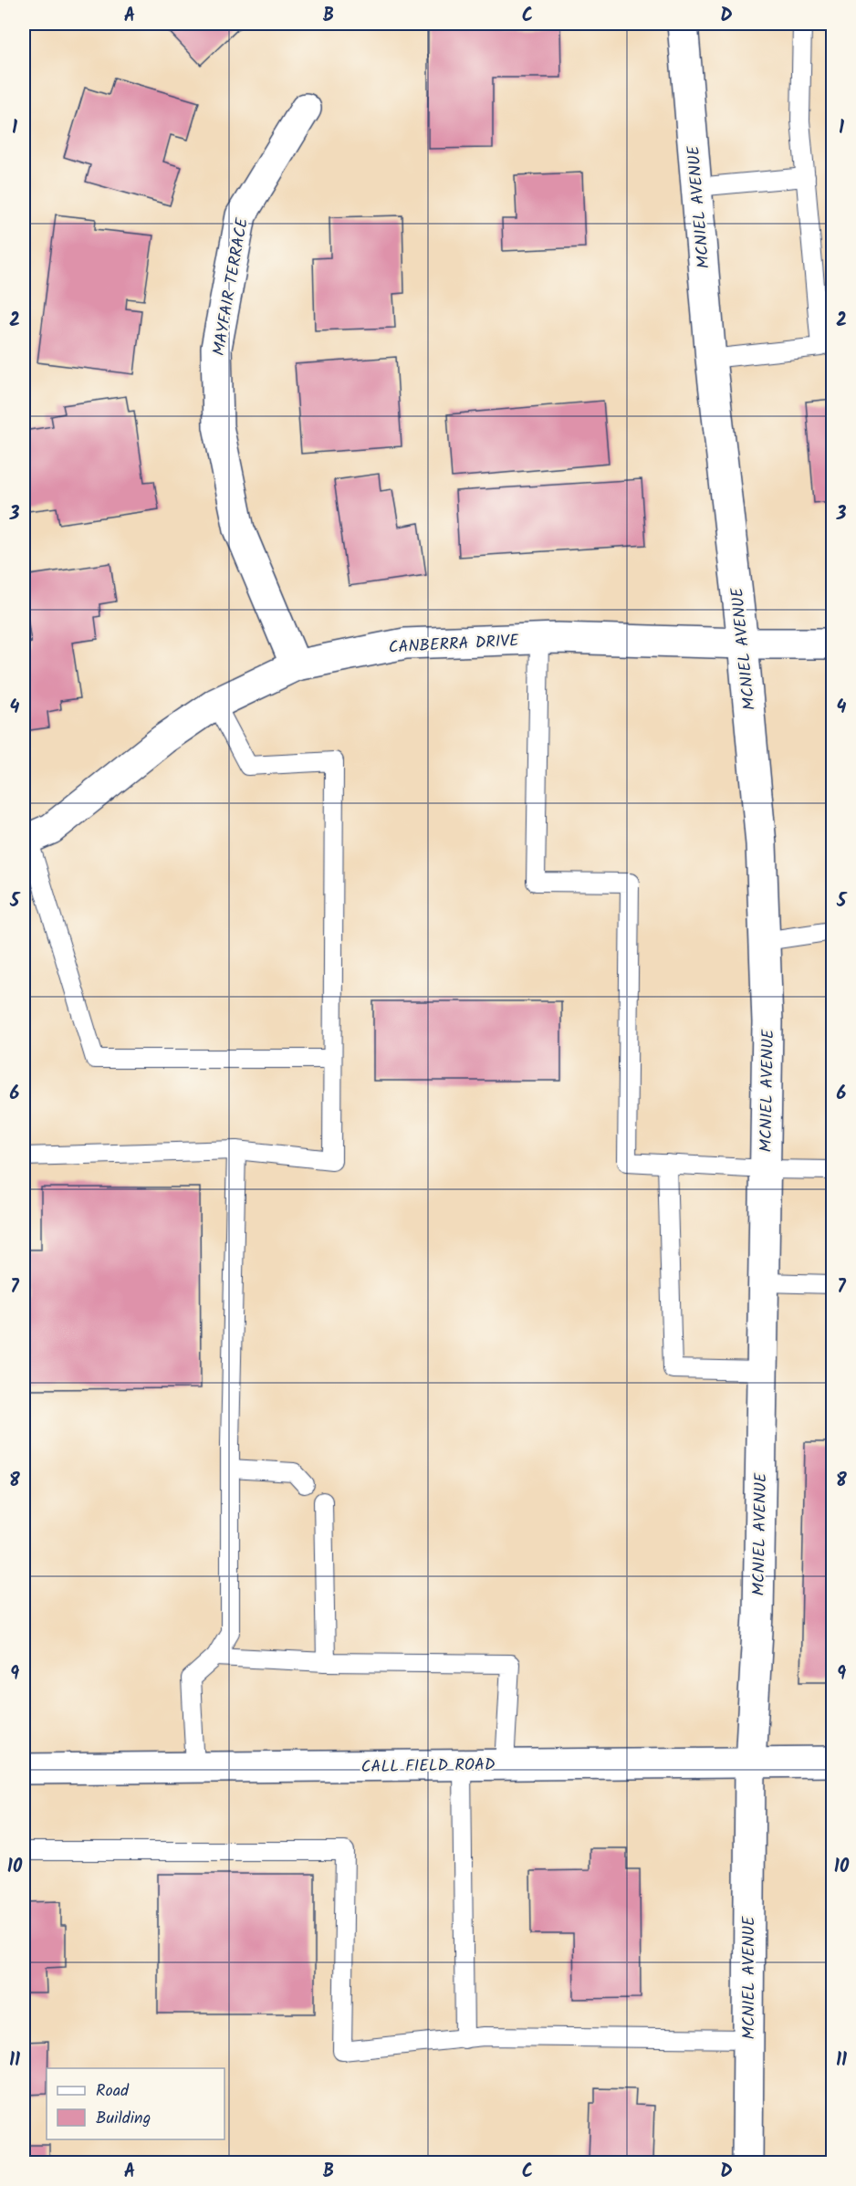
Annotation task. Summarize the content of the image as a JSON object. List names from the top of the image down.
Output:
{
  "streets": {
    "street": [
      "MCNIEL AVENUE",
      "MAYFAIR TERRACE",
      "CANBERRA DRIVE",
      "CALL FIELD ROAD"
    ]
  },
  "crossings": [
    ["MCNIEL AVENUE", "CANBERRA DRIVE"],
    ["MCNIEL AVENUE", "CALL FIELD ROAD"],
    ["MAYFAIR TERRACE", "CANBERRA DRIVE"]
  ],
  "legend": ["Road", "Building"],
  "grid": {
    "columns": [
      "A",
      "B",
      "C",
      "D"
    ],
    "rows": [
      "1",
      "2",
      "3",
      "4",
      "5",
      "6",
      "7",
      "8",
      "9",
      "10",
      "11"
    ]
  }
}
